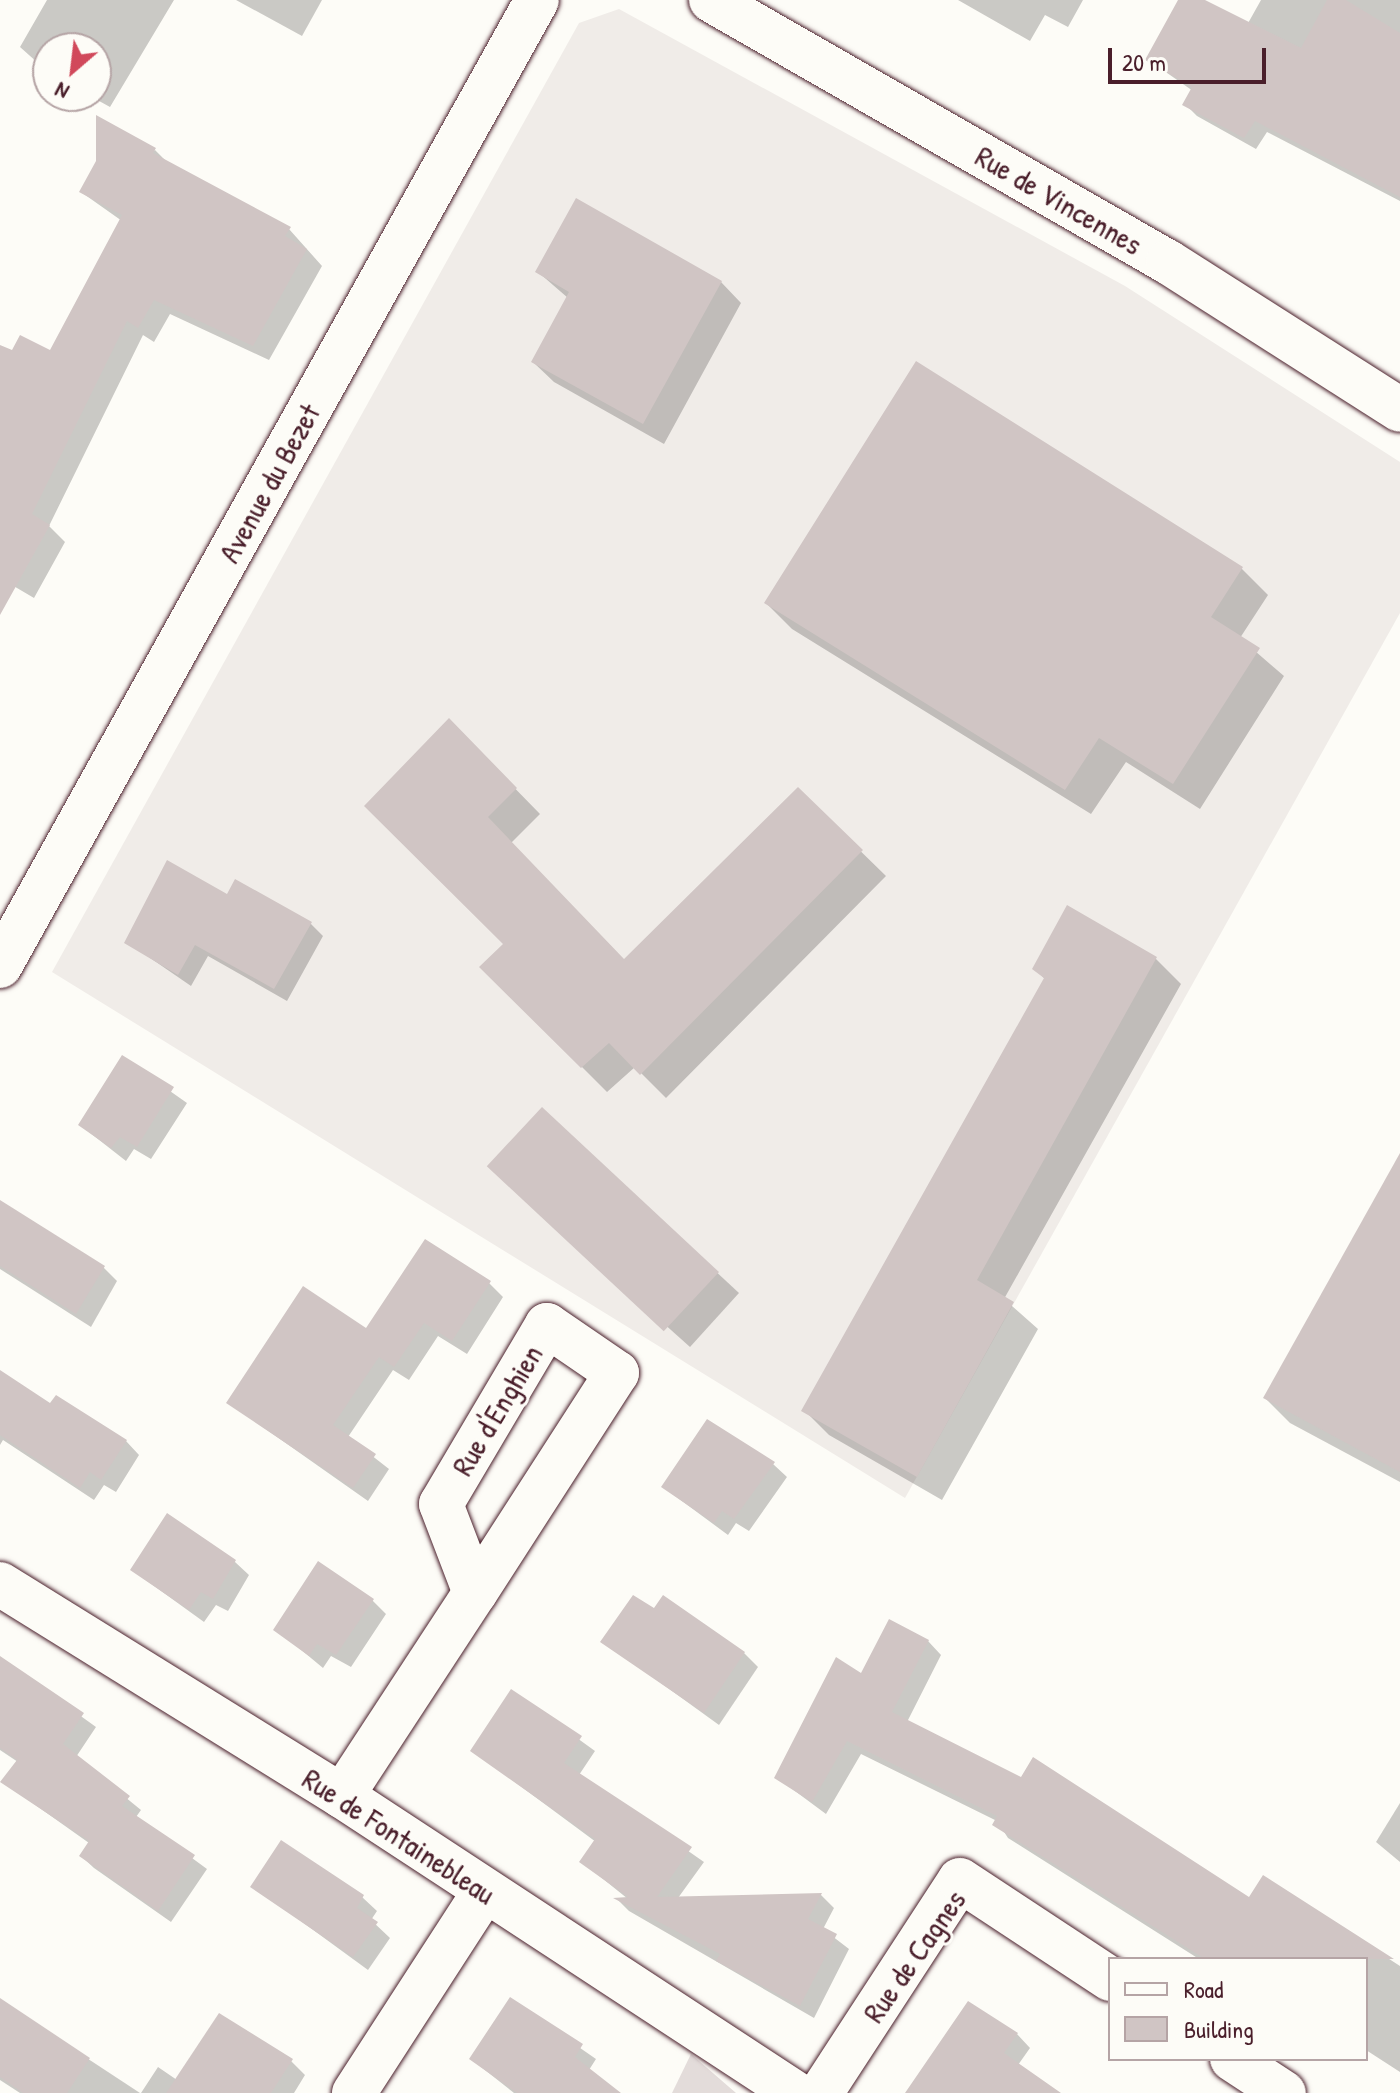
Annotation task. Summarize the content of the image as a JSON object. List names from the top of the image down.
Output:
{
  "streets": {
    "street": [
      "Rue de Vincennes",
      "Avenue du Bezet",
      "Rue d'Enghien",
      "Rue de Fontainebleau",
      "Rue de Cagnes"
    ]
  },
  "crossings": [
    ["Rue d'Enghien", "Rue de Fontainebleau"]
  ],
  "legend": ["Road", "Building"],
  "scale_bar": "20 m",
  "north": "bottom left"
}
